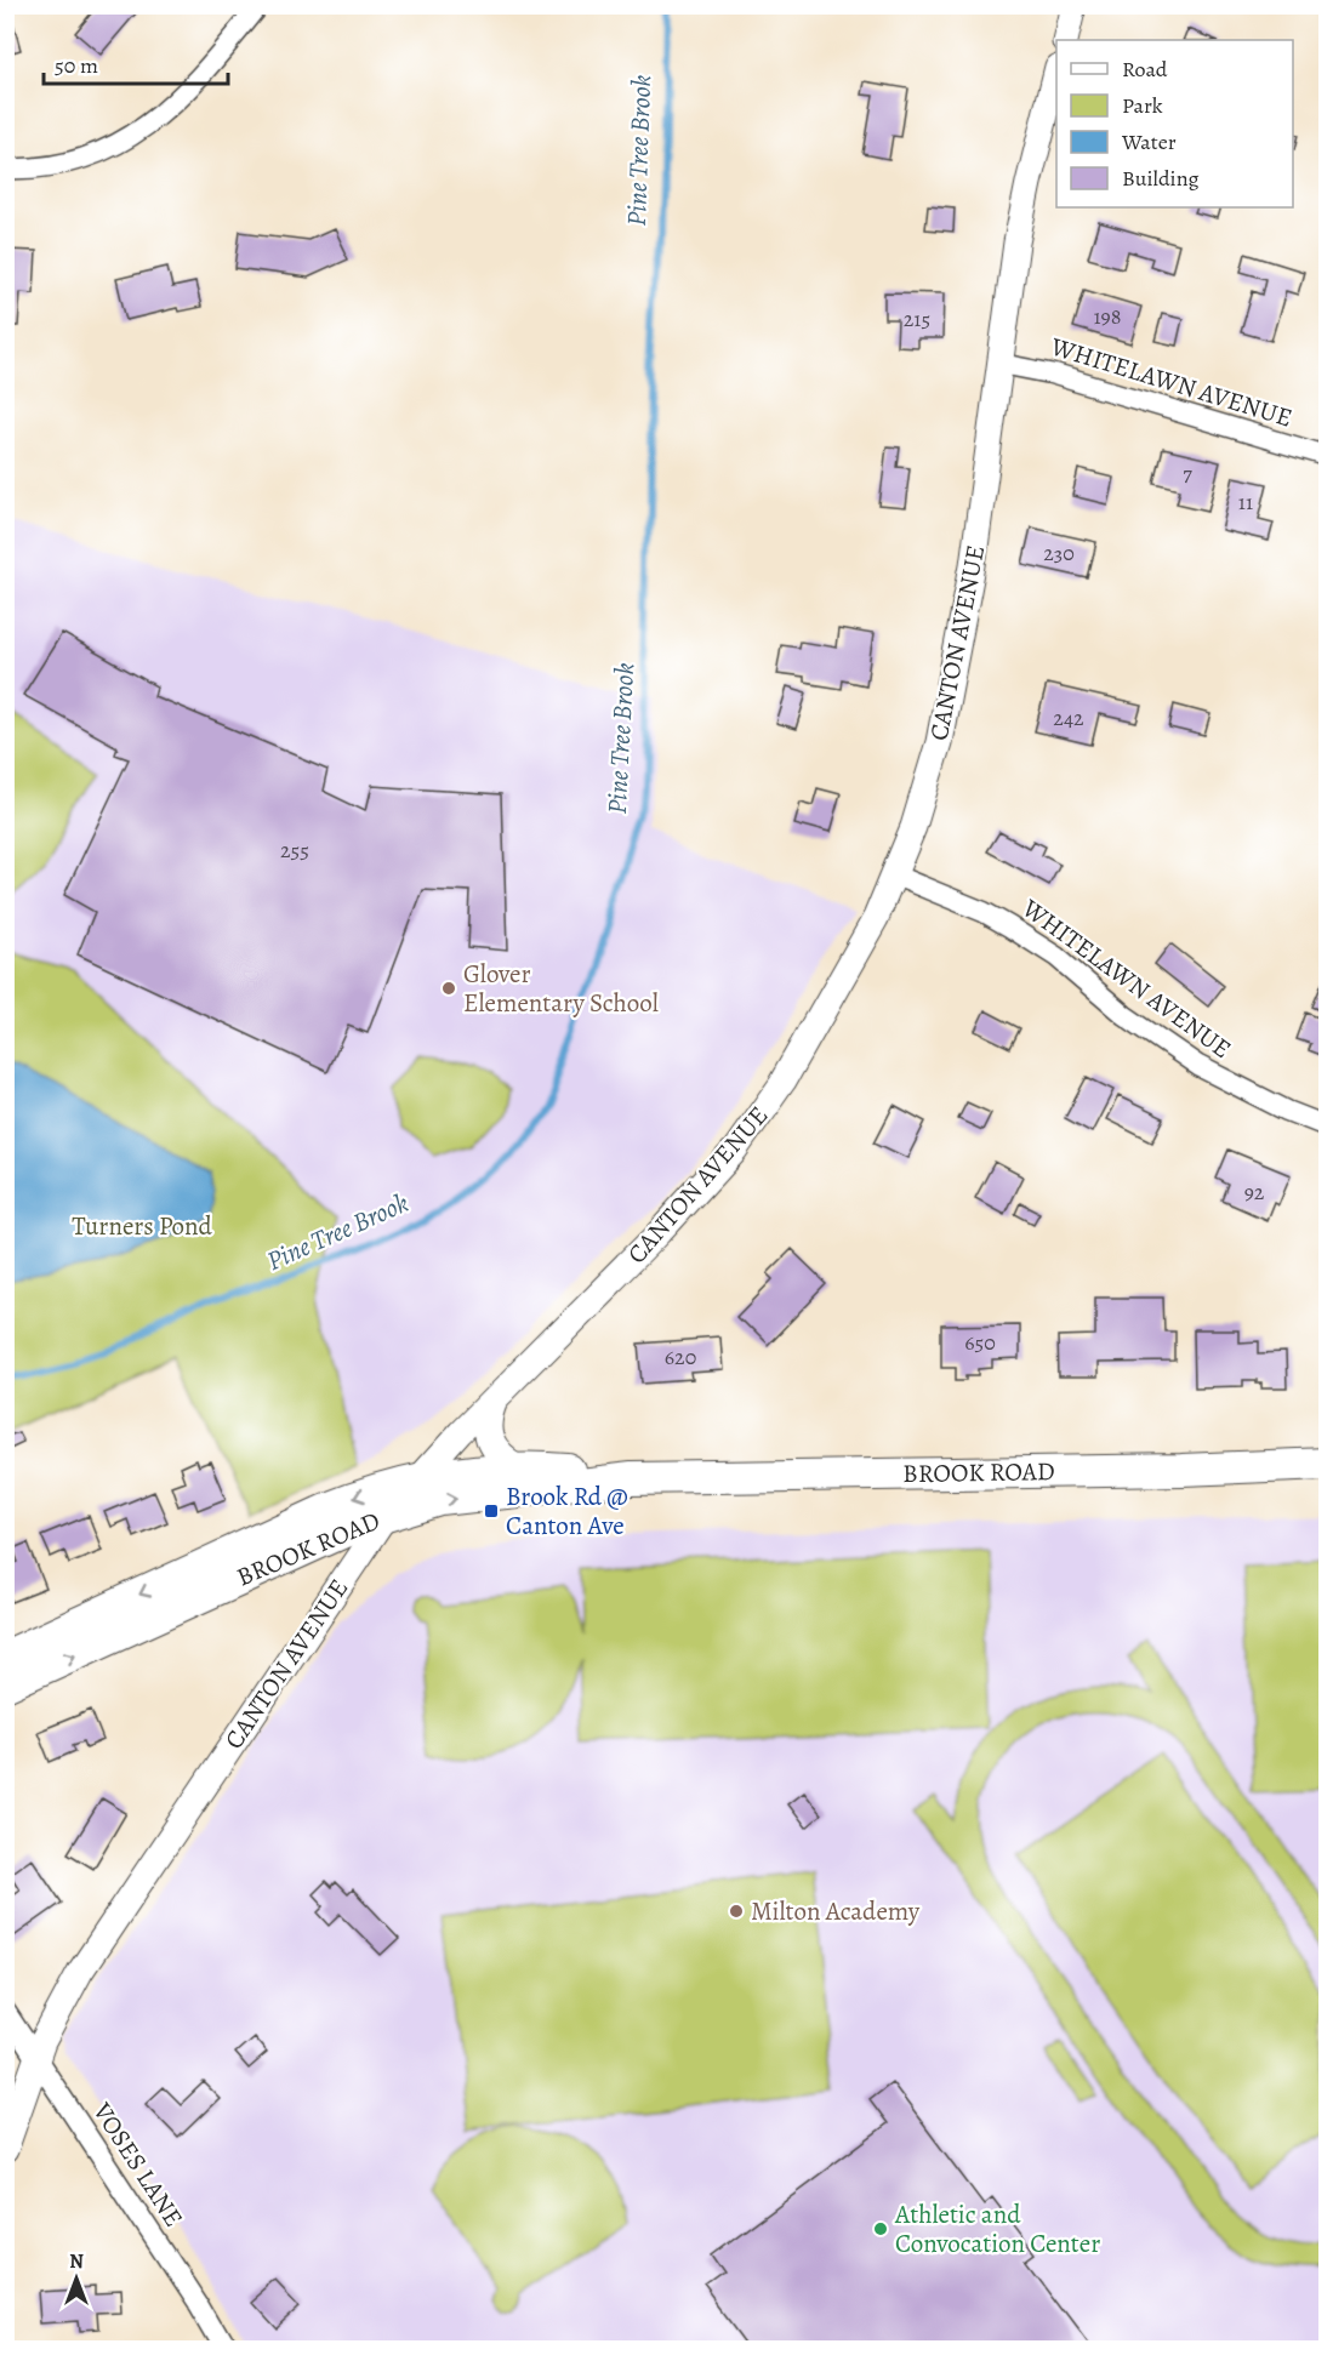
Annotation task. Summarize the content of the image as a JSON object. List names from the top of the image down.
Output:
{
  "streets": {
    "main road": ["BROOK ROAD"],
    "street": ["WHITELAWN AVENUE", "CANTON AVENUE", "VOSES LANE"]
  },
  "crossings": [
    ["WHITELAWN AVENUE", "CANTON AVENUE"],
    ["CANTON AVENUE", "BROOK ROAD"],
    ["CANTON AVENUE", "VOSES LANE"]
  ],
  "water": ["Pine Tree Brook"],
  "parks": ["Turners Pond"],
  "places": {
    "other": ["Glover Elementary School", "Milton Academy", "Athletic and Convocation Center"],
    "transit": ["Brook Rd @ Canton Ave"]
  },
  "house_numbers": [
    "198",
    "215",
    "7",
    "11",
    "230",
    "242",
    "255",
    "92",
    "650",
    "620"
  ],
  "legend": [
    "Road",
    "Park",
    "Water",
    "Building"
  ],
  "scale_bar": "50 m",
  "north": "top"
}
